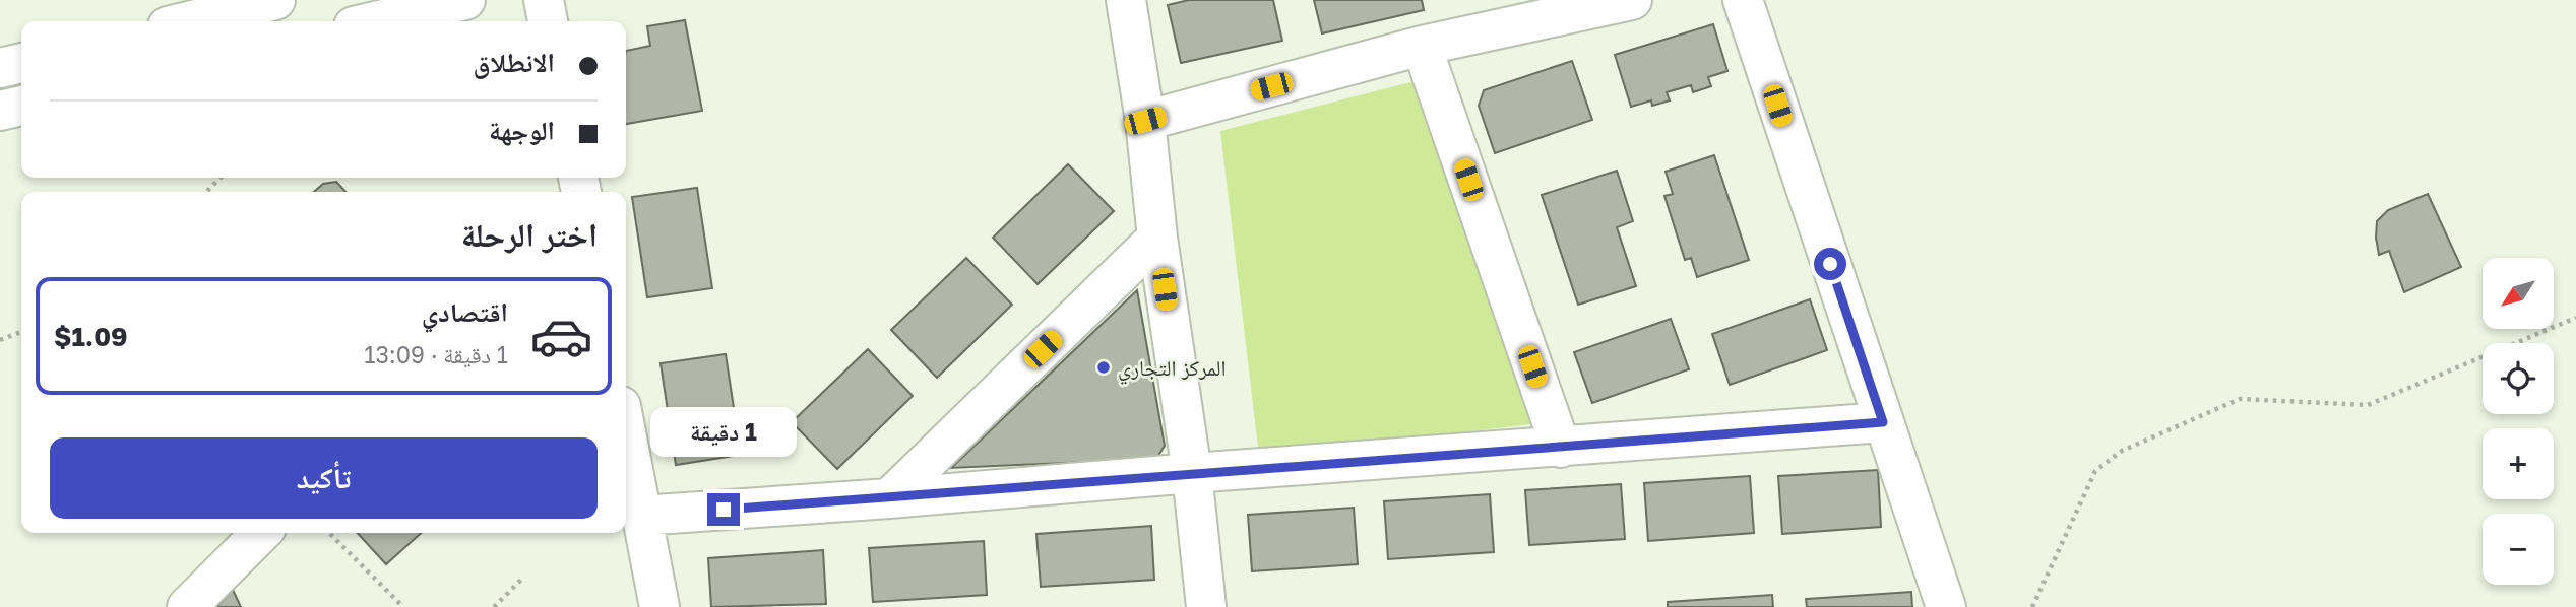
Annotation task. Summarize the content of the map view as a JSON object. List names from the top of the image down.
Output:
{
  "places": ["المركز التجاري"],
  "north": "bottom left",
  "page": {
    "banner": ["الانطلاق", "الوجهة"],
    "heading": "اختر الرحلة",
    "map_buttons": ["+", "−"],
    "list": [
      {
        "name": "اقتصادي",
        "note": "1 دقيقة · 13:09",
        "value": "$1.09"
      }
    ],
    "bubble": "1 دقيقة",
    "buttons": "تأكيد"
  }
}
